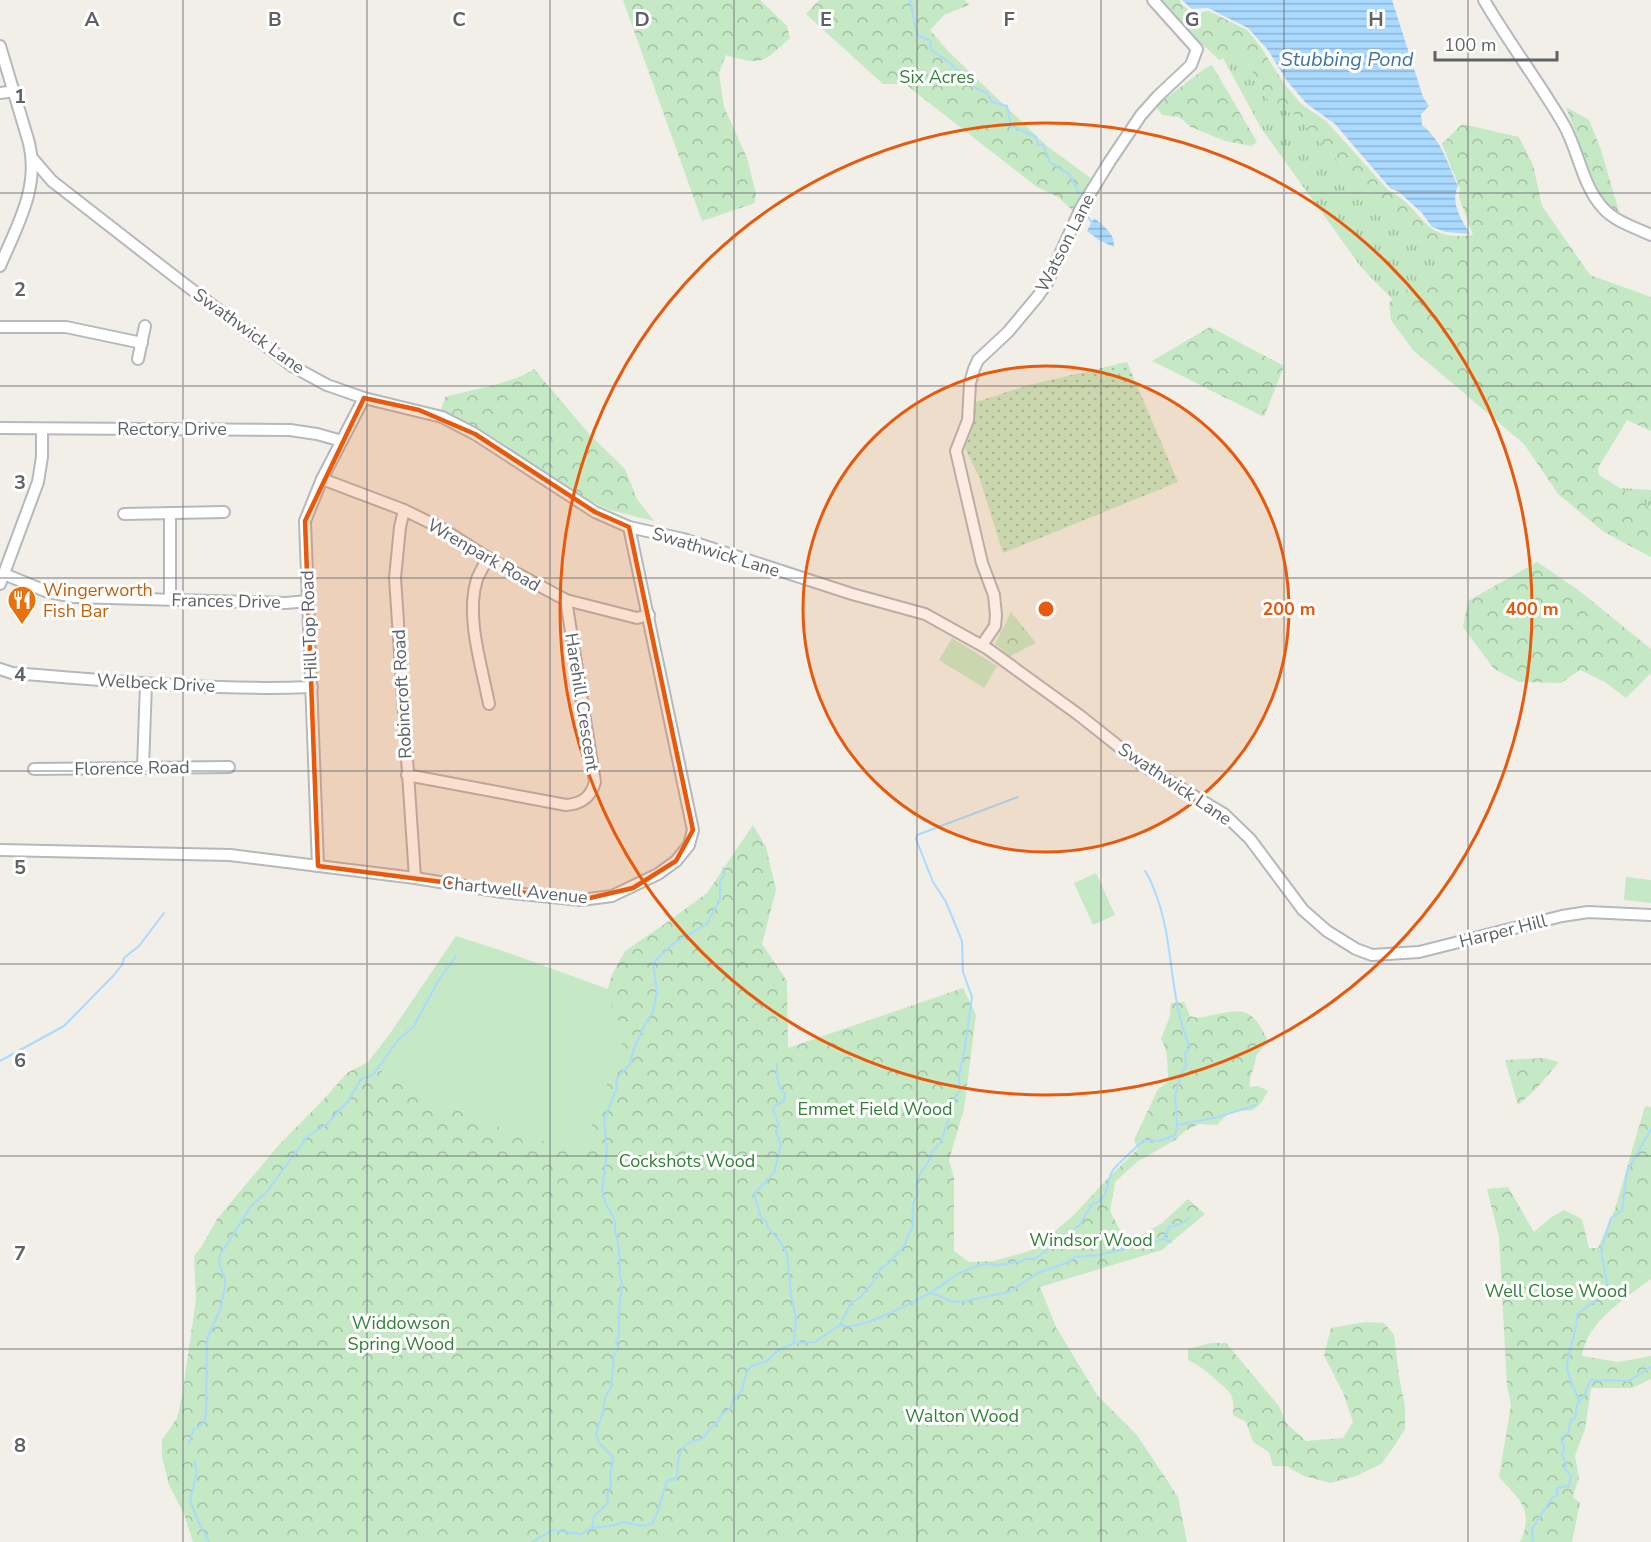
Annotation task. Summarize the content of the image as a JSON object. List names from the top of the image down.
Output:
{
  "streets": {
    "street": [
      "Watson Lane",
      "Swathwick Lane",
      "Rectory Drive",
      "Wrenpark Road",
      "Frances Drive",
      "Hill Top Road",
      "Welbeck Drive",
      "Robincroft Road",
      "Harehill Crescent",
      "Florence Road",
      "Chartwell Avenue",
      "Harper Hill"
    ]
  },
  "crossings": [
    ["Watson Lane", "Swathwick Lane"],
    ["Swathwick Lane", "Hill Top Road"],
    ["Swathwick Lane", "Chartwell Avenue"],
    ["Swathwick Lane", "Harper Hill"],
    ["Rectory Drive", "Hill Top Road"],
    ["Wrenpark Road", "Hill Top Road"],
    ["Wrenpark Road", "Robincroft Road"],
    ["Wrenpark Road", "Harehill Crescent"],
    ["Wrenpark Road", "Chartwell Avenue"],
    ["Frances Drive", "Hill Top Road"],
    ["Hill Top Road", "Welbeck Drive"],
    ["Hill Top Road", "Chartwell Avenue"],
    ["Robincroft Road", "Harehill Crescent"],
    ["Robincroft Road", "Chartwell Avenue"]
  ],
  "water": ["Stubbing Pond"],
  "parks": [
    "Six Acres",
    "Emmet Field Wood",
    "Cockshots Wood",
    "Windsor Wood",
    "Well Close Wood",
    "Widdowson Spring Wood",
    "Walton Wood"
  ],
  "places": {
    "restaurant": ["Wingerworth Fish Bar"]
  },
  "scale_bar": "100 m",
  "grid": {
    "columns": [
      "A",
      "B",
      "C",
      "D",
      "E",
      "F",
      "G",
      "H"
    ],
    "rows": [
      "1",
      "2",
      "3",
      "4",
      "5",
      "6",
      "7",
      "8"
    ]
  },
  "rings": ["200 m", "400 m"]
}
